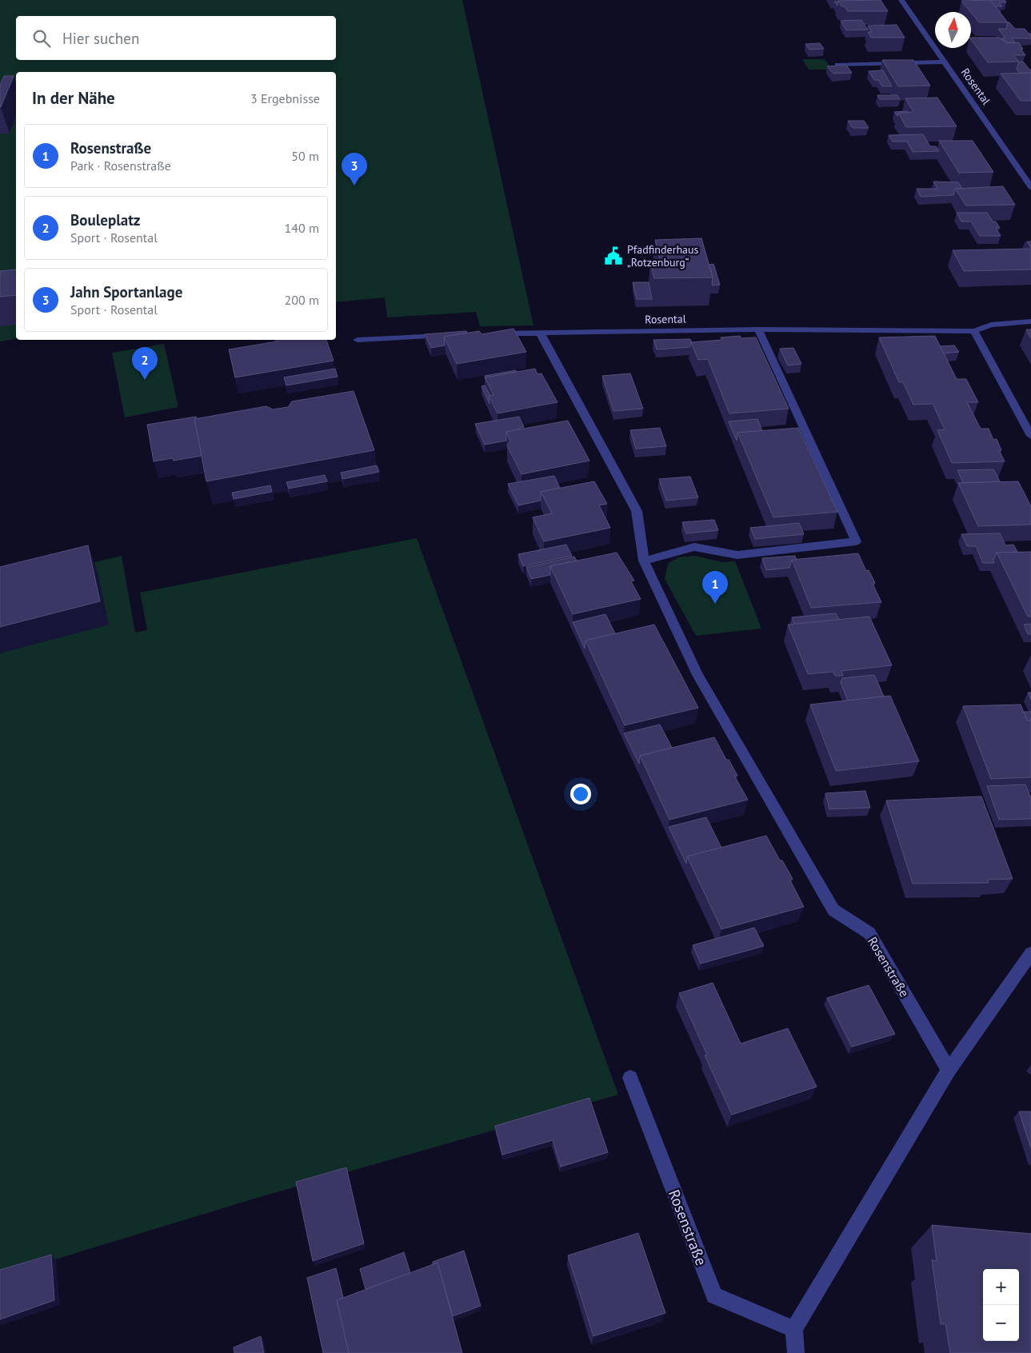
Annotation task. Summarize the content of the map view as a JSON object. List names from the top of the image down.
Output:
{
  "streets": {
    "street": ["Rosental", "Rosenstraße"]
  },
  "crossings": [
    ["Rosental", "Rosenstraße"]
  ],
  "places": {
    "public building": ["Pfadfinderhaus „Rotzenburg“"]
  },
  "north": "top",
  "page": {
    "search": "Hier suchen",
    "heading": ["In der Nähe", "3 Ergebnisse"],
    "list": [
      {
        "mark": "1",
        "name": "Rosenstraße",
        "note": "Park · Rosenstraße",
        "value": "50 m"
      },
      {
        "mark": "2",
        "name": "Bouleplatz",
        "note": "Sport · Rosental",
        "value": "140 m"
      },
      {
        "mark": "3",
        "name": "Jahn Sportanlage",
        "note": "Sport · Rosental",
        "value": "200 m"
      }
    ],
    "pins": ["3", "2", "1"],
    "map_buttons": ["+", "−"]
  }
}
